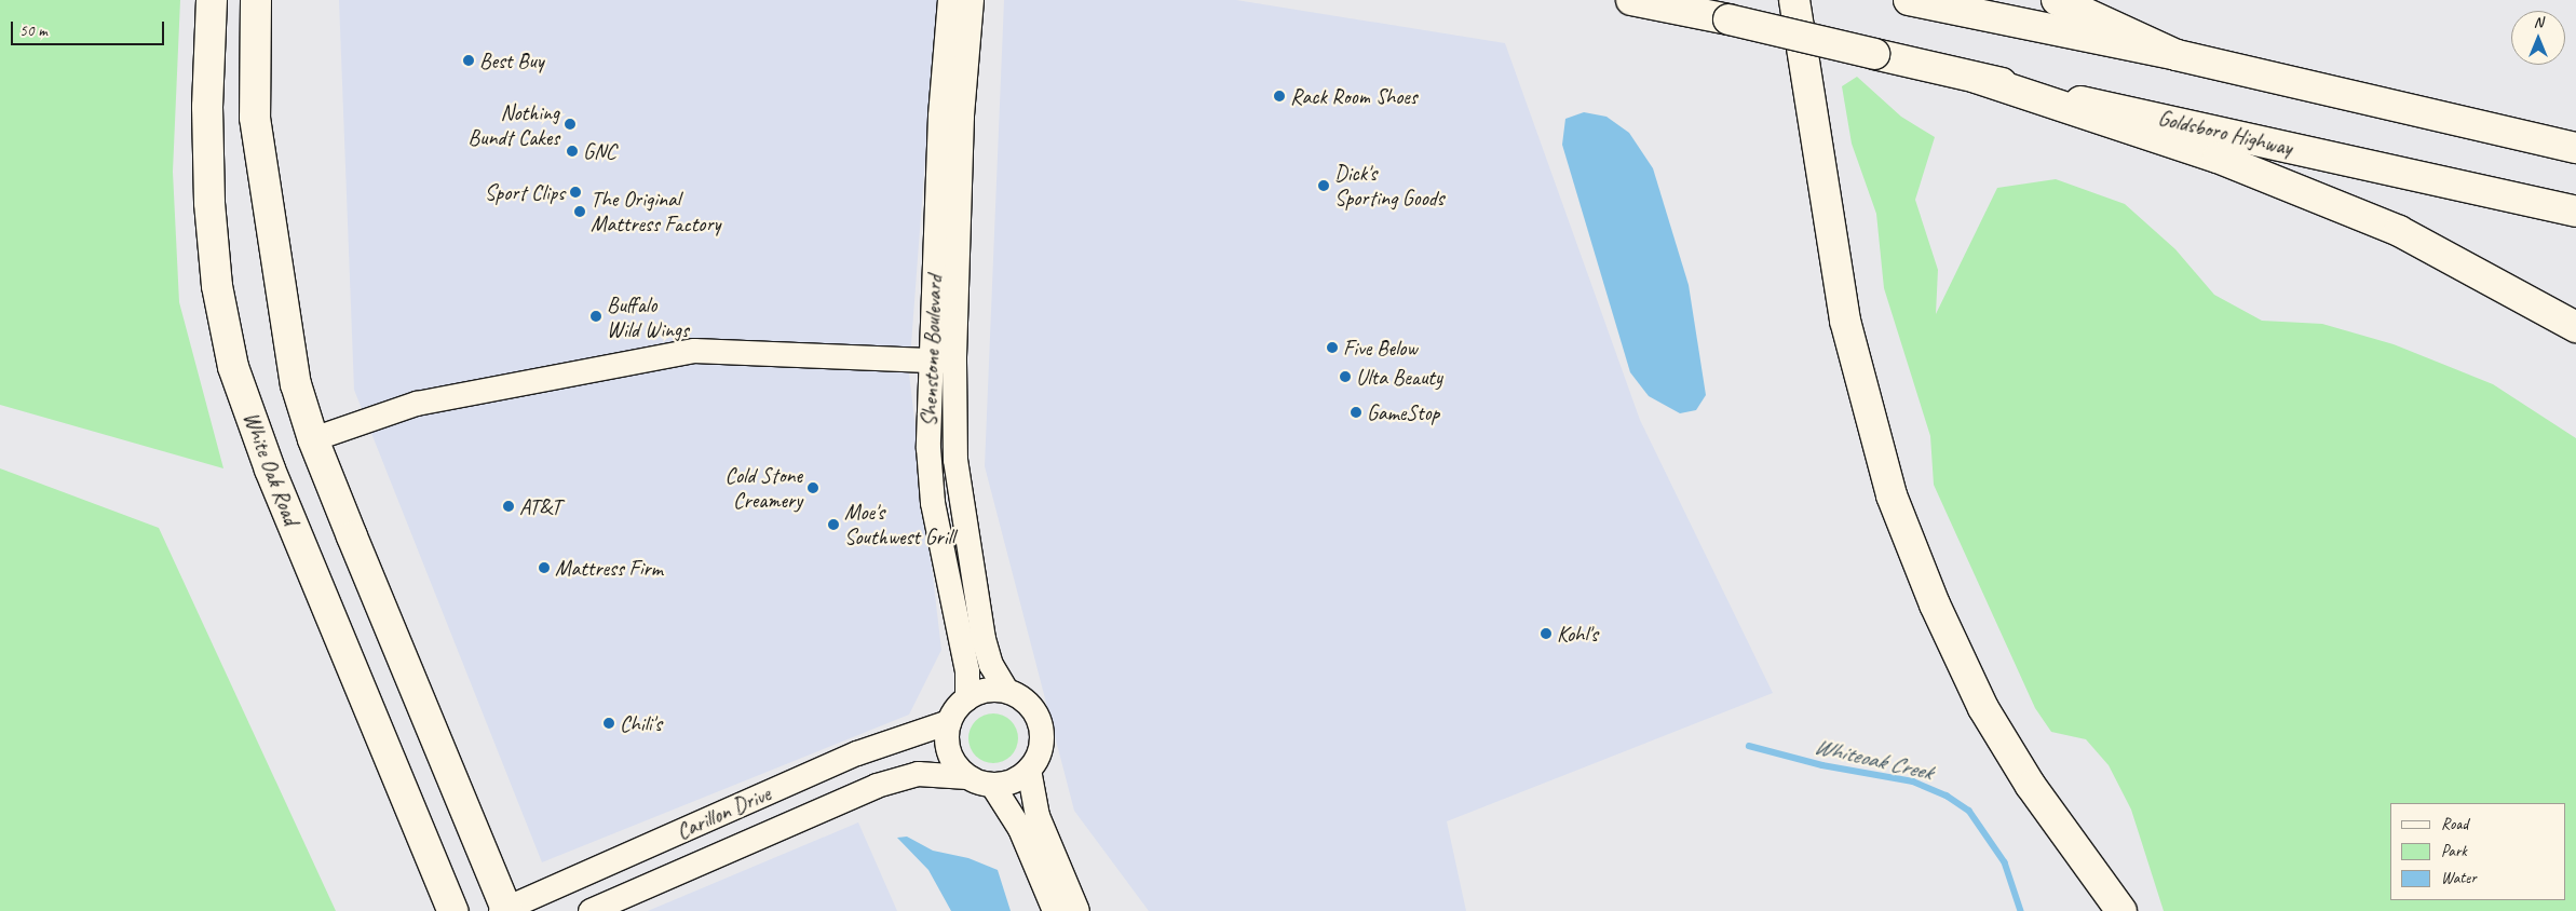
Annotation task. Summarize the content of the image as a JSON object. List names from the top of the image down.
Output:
{
  "streets": {
    "main road": ["Goldsboro Highway", "White Oak Road"],
    "street": ["Shenstone Boulevard", "Carillon Drive"]
  },
  "crossings": [
    ["Shenstone Boulevard", "Carillon Drive"]
  ],
  "water": ["Whiteoak Creek"],
  "places": [
    "Best Buy",
    "Rack Room Shoes",
    "Nothing Bundt Cakes",
    "GNC",
    "Dick's Sporting Goods",
    "Sport Clips",
    "The Original Mattress Factory",
    "Buffalo Wild Wings",
    "Five Below",
    "Ulta Beauty",
    "GameStop",
    "Cold Stone Creamery",
    "AT&T",
    "Moe's Southwest Grill",
    "Mattress Firm",
    "Kohl's",
    "Chili's"
  ],
  "legend": ["Road", "Park", "Water"],
  "scale_bar": "50 m",
  "north": "top"
}
